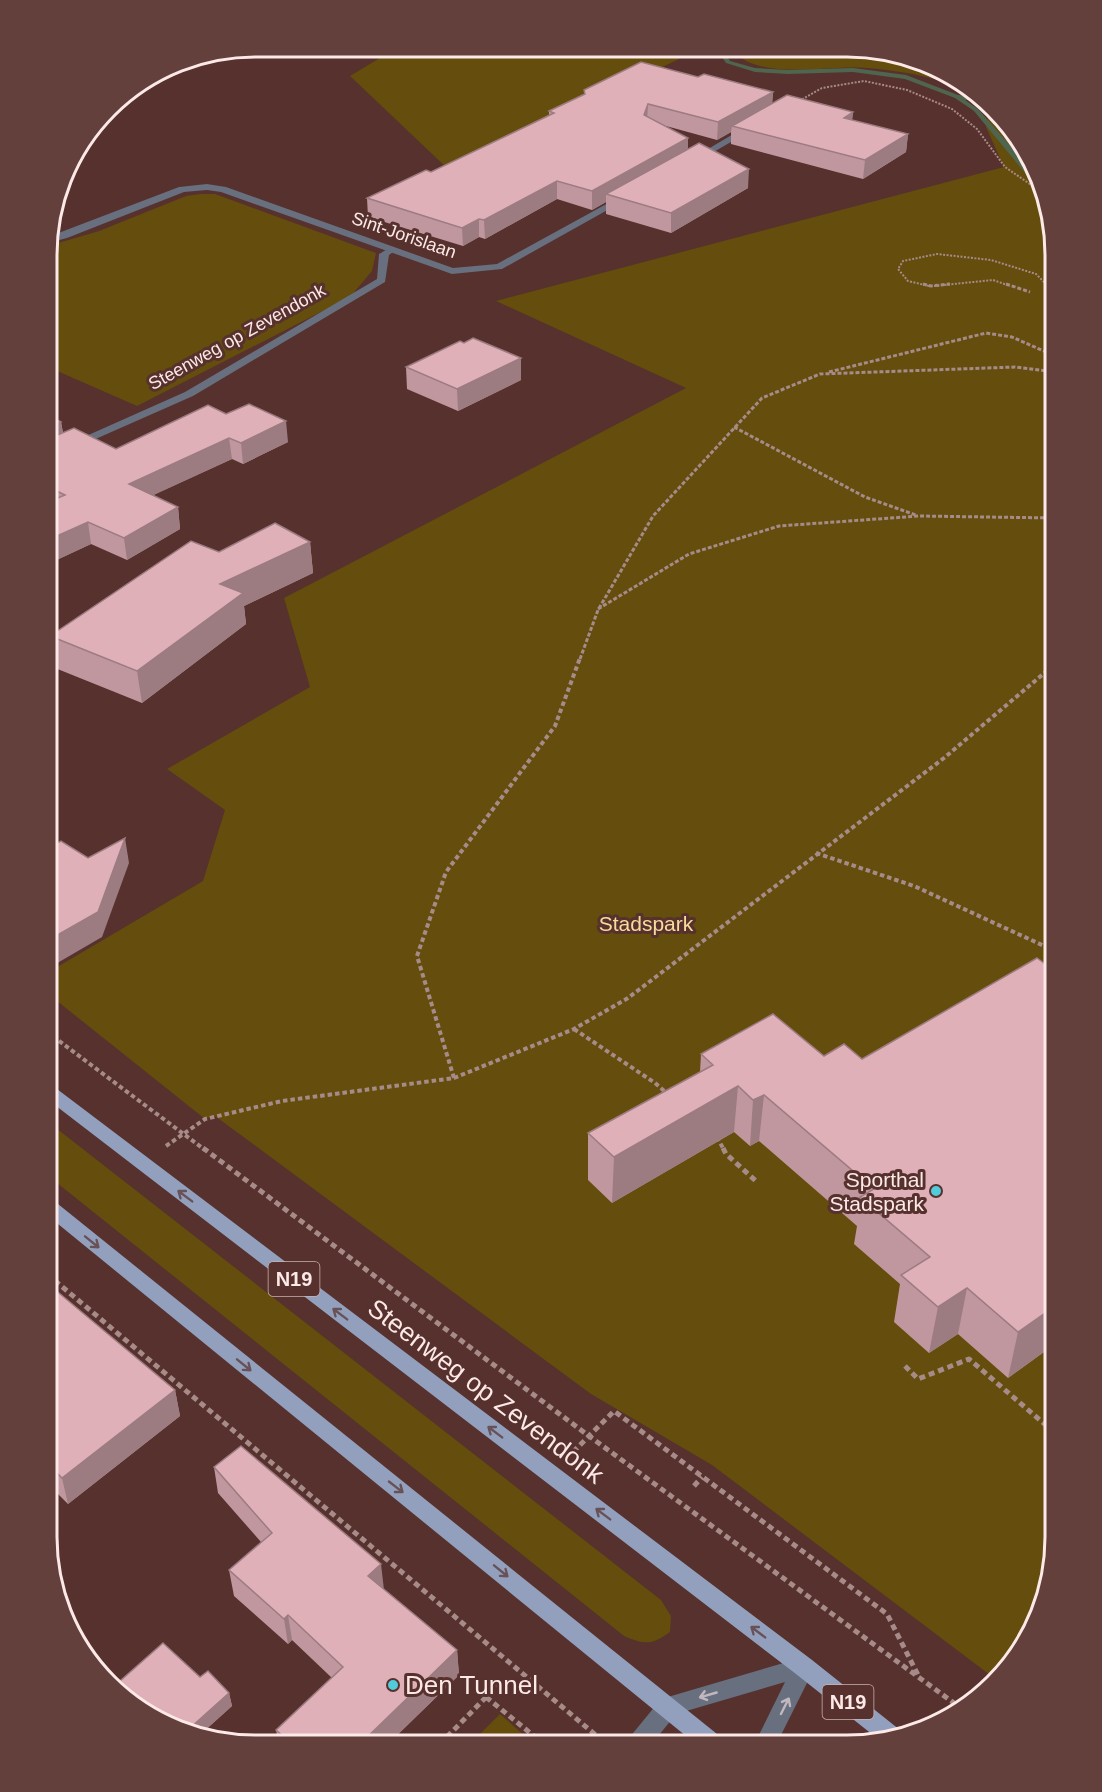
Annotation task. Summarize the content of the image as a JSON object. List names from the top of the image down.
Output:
{
  "streets": {
    "main road": ["Steenweg op Zevendonk", "N19"],
    "street": ["Sint-Jorislaan"]
  },
  "crossings": [
    ["Sint-Jorislaan", "Steenweg op Zevendonk"]
  ],
  "one_way": ["Steenweg op Zevendonk"],
  "parks": ["Stadspark"],
  "places": ["Sporthal Stadspark", "Den Tunnel"]
}
